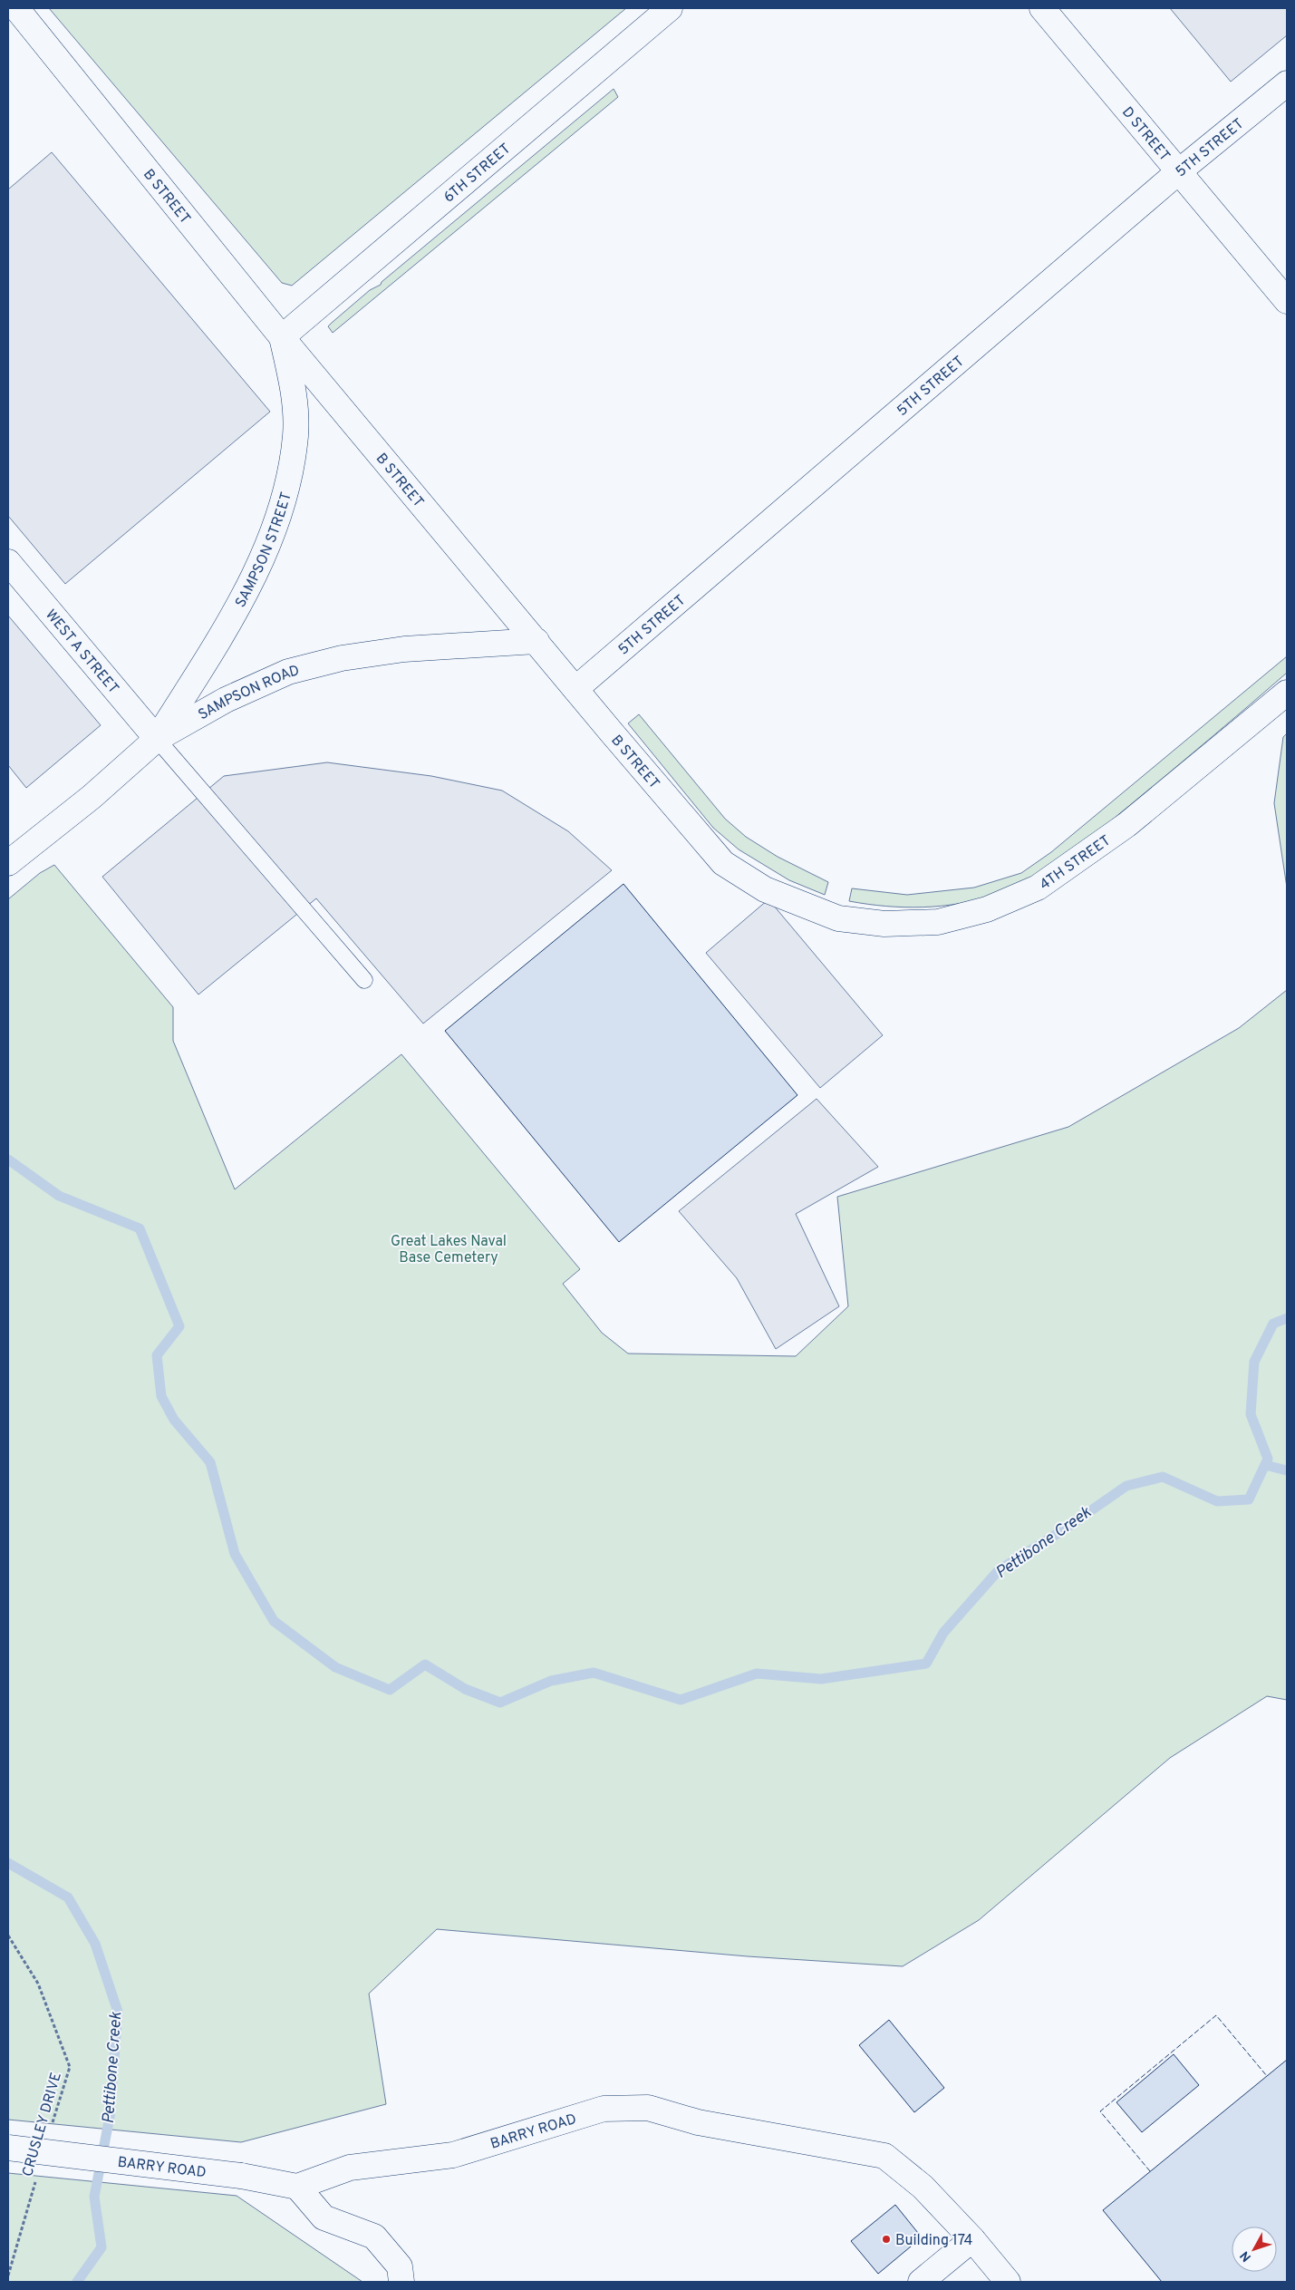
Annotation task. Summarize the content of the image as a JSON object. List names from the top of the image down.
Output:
{
  "streets": {
    "street": [
      "D STREET",
      "5TH STREET",
      "6TH STREET",
      "B STREET",
      "SAMPSON STREET",
      "WEST A STREET",
      "SAMPSON ROAD",
      "4TH STREET",
      "BARRY ROAD"
    ],
    "path": ["CRUSLEY DRIVE"]
  },
  "crossings": [
    ["D STREET", "5TH STREET"],
    ["5TH STREET", "B STREET"],
    ["6TH STREET", "B STREET"],
    ["6TH STREET", "SAMPSON STREET"],
    ["B STREET", "SAMPSON STREET"],
    ["B STREET", "SAMPSON ROAD"],
    ["B STREET", "4TH STREET"],
    ["SAMPSON STREET", "WEST A STREET"],
    ["SAMPSON STREET", "SAMPSON ROAD"],
    ["WEST A STREET", "SAMPSON ROAD"]
  ],
  "water": ["Pettibone Creek"],
  "parks": ["Great Lakes Naval Base Cemetery"],
  "places": ["Building 174"],
  "north": "bottom left"
}
